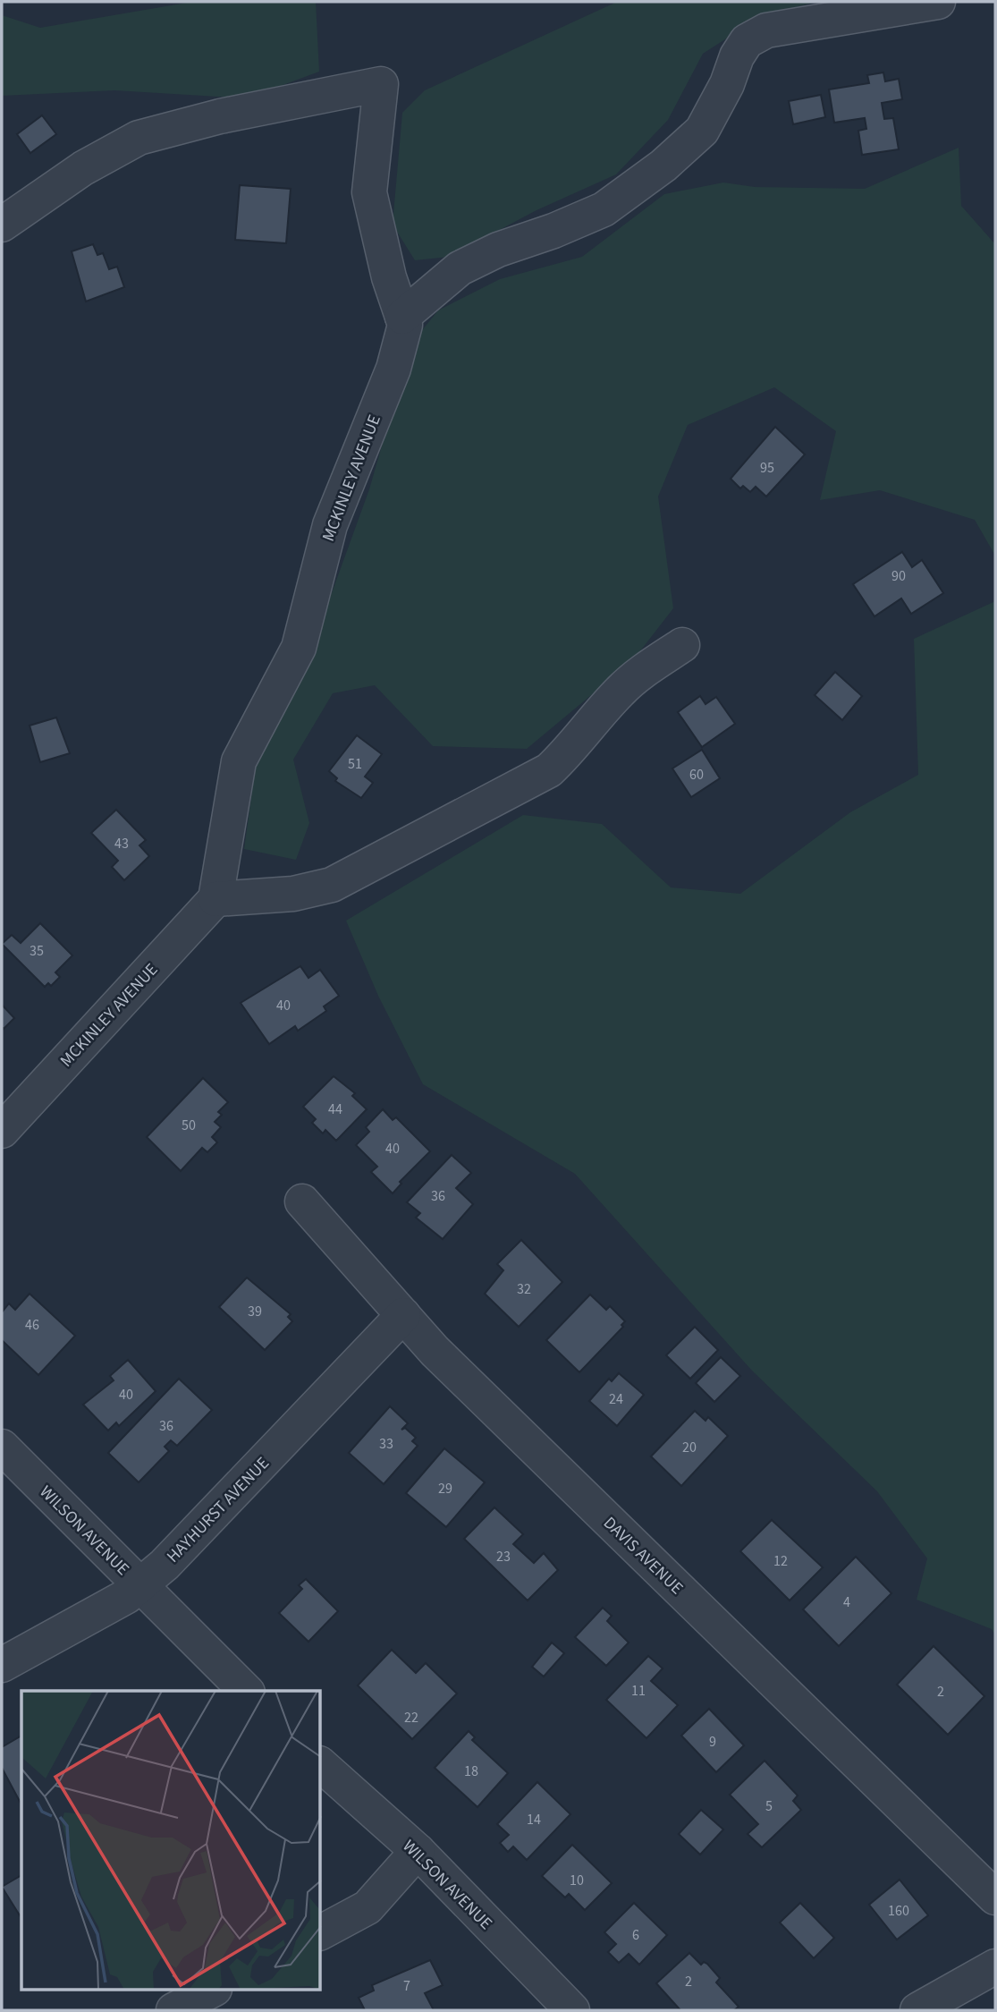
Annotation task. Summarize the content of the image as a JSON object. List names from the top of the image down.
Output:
{
  "streets": {
    "street": [
      "MCKINLEY AVENUE",
      "HAYHURST AVENUE",
      "WILSON AVENUE",
      "DAVIS AVENUE"
    ]
  },
  "crossings": [
    ["HAYHURST AVENUE", "WILSON AVENUE"],
    ["HAYHURST AVENUE", "DAVIS AVENUE"]
  ],
  "house_numbers": [
    "95",
    "90",
    "51",
    "60",
    "43",
    "35",
    "40",
    "44",
    "50",
    "40",
    "36",
    "32",
    "39",
    "46",
    "40",
    "24",
    "36",
    "33",
    "20",
    "29",
    "23",
    "12",
    "4",
    "11",
    "2",
    "22",
    "9",
    "18",
    "5",
    "14",
    "10",
    "160",
    "6",
    "2",
    "7"
  ]
}
